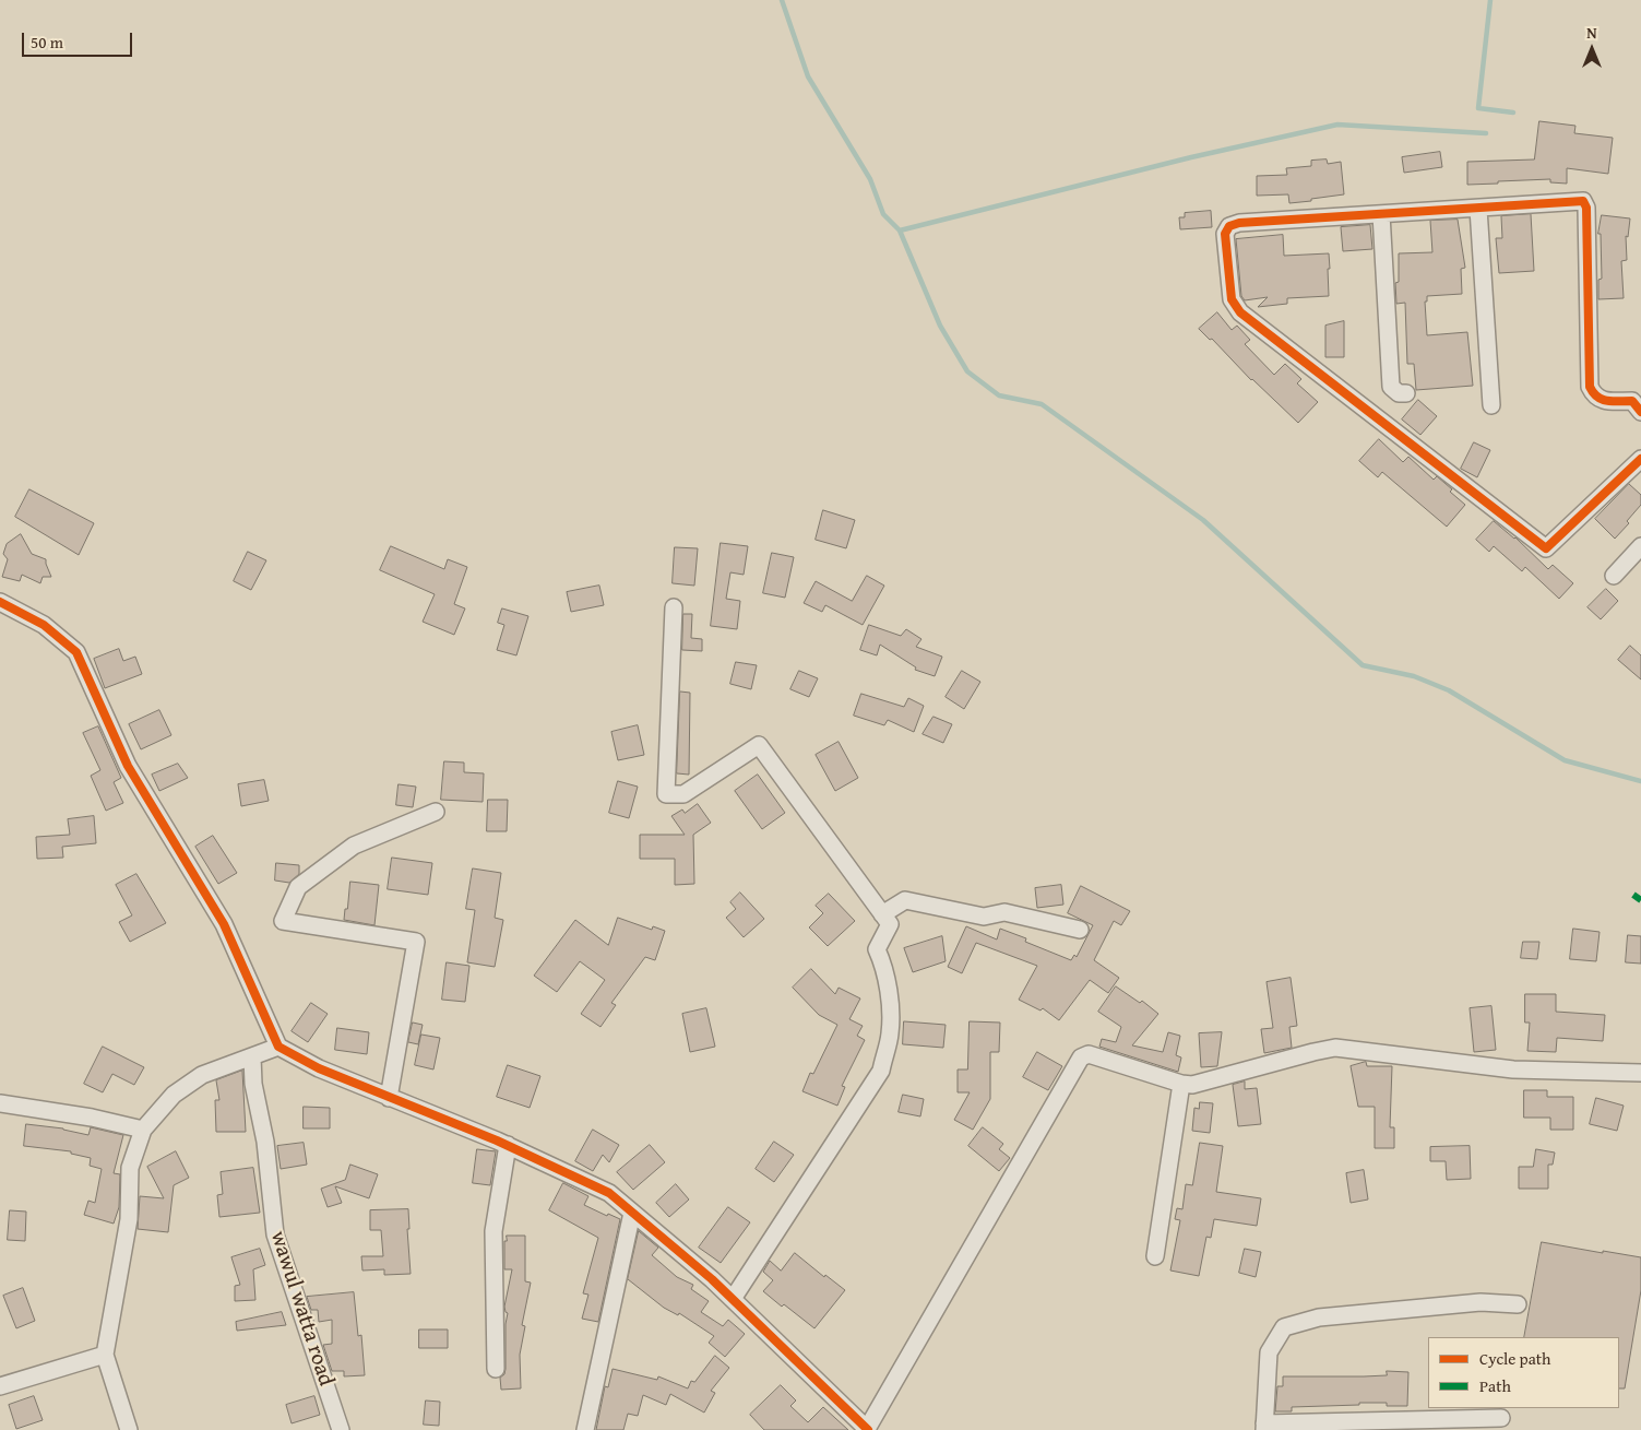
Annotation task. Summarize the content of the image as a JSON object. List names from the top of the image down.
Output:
{
  "streets": {
    "street": ["wawul watta road"]
  },
  "legend": ["Cycle path", "Path"],
  "scale_bar": "50 m",
  "north": "top"
}
